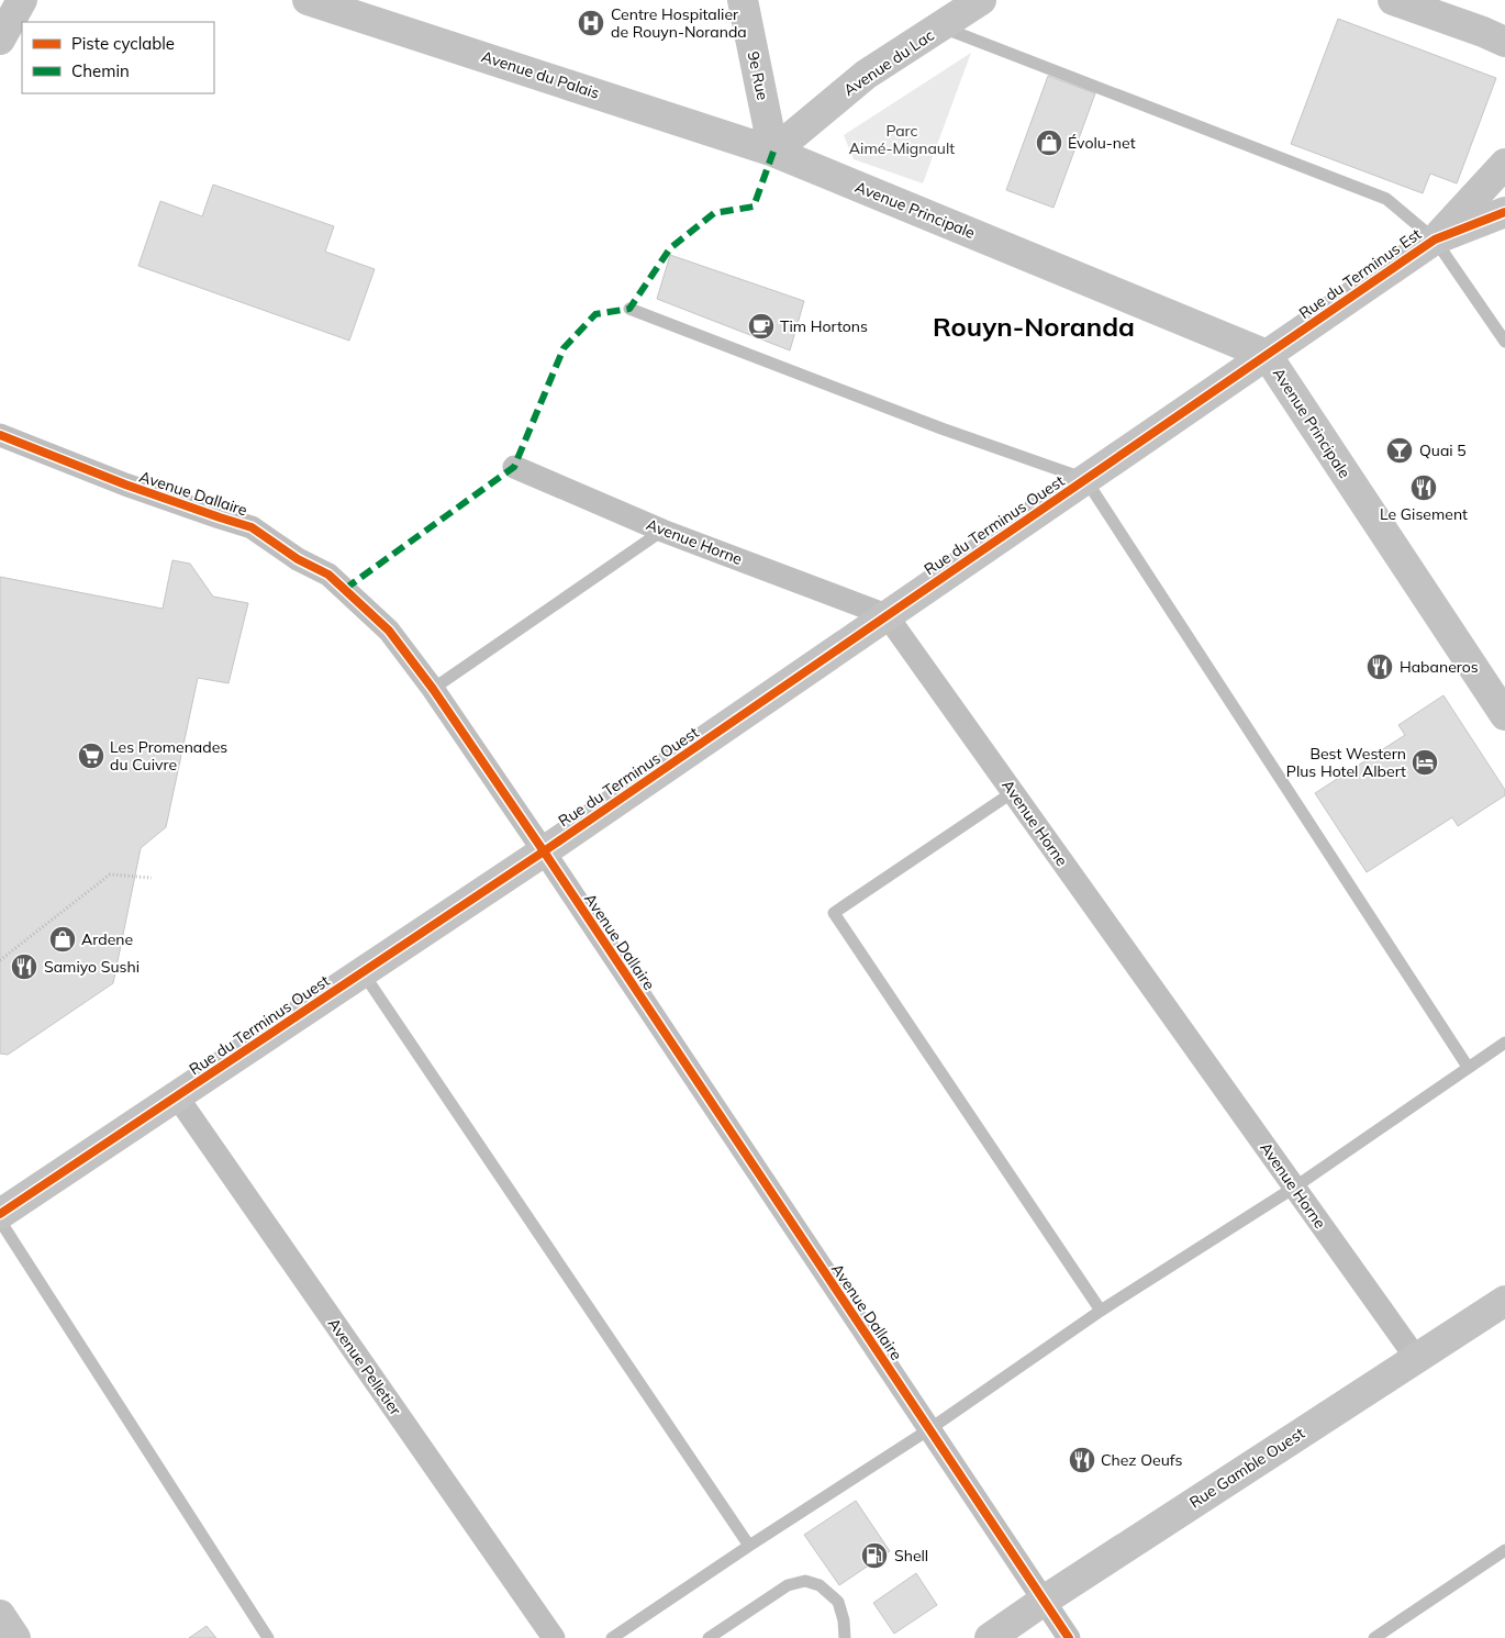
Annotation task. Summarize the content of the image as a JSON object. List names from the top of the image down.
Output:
{
  "streets": {
    "street": [
      "Avenue du Lac",
      "Avenue du Palais",
      "9e Rue",
      "Avenue Principale",
      "Rue du Terminus Est",
      "Avenue Dallaire",
      "Rue du Terminus Ouest",
      "Avenue Horne",
      "Avenue Pelletier",
      "Rue Gamble Ouest"
    ]
  },
  "crossings": [
    ["Avenue du Lac", "Avenue du Palais"],
    ["Avenue du Lac", "9e Rue"],
    ["Avenue du Lac", "Avenue Principale"],
    ["Avenue du Palais", "9e Rue"],
    ["Avenue du Palais", "Avenue Principale"],
    ["9e Rue", "Avenue Principale"],
    ["Avenue Principale", "Rue du Terminus Est"],
    ["Avenue Principale", "Rue du Terminus Ouest"],
    ["Rue du Terminus Est", "Rue du Terminus Ouest"],
    ["Avenue Dallaire", "Rue du Terminus Ouest"],
    ["Avenue Dallaire", "Rue Gamble Ouest"],
    ["Rue du Terminus Ouest", "Avenue Horne"],
    ["Rue du Terminus Ouest", "Avenue Pelletier"],
    ["Avenue Horne", "Rue Gamble Ouest"]
  ],
  "districts": ["Rouyn-Noranda"],
  "parks": ["Parc Aimé-Mignault"],
  "places": {
    "hospital": ["Centre Hospitalier de Rouyn-Noranda"],
    "shop": ["Évolu-net", "Ardene"],
    "cafe": ["Tim Hortons"],
    "bar": ["Quai 5"],
    "restaurant": [
      "Le Gisement",
      "Habaneros",
      "Samiyo Sushi",
      "Chez Oeufs"
    ],
    "supermarket": ["Les Promenades du Cuivre"],
    "hotel": ["Best Western Plus Hotel Albert"],
    "fuel station": ["Shell"]
  },
  "legend": ["Piste cyclable", "Chemin"]
}
